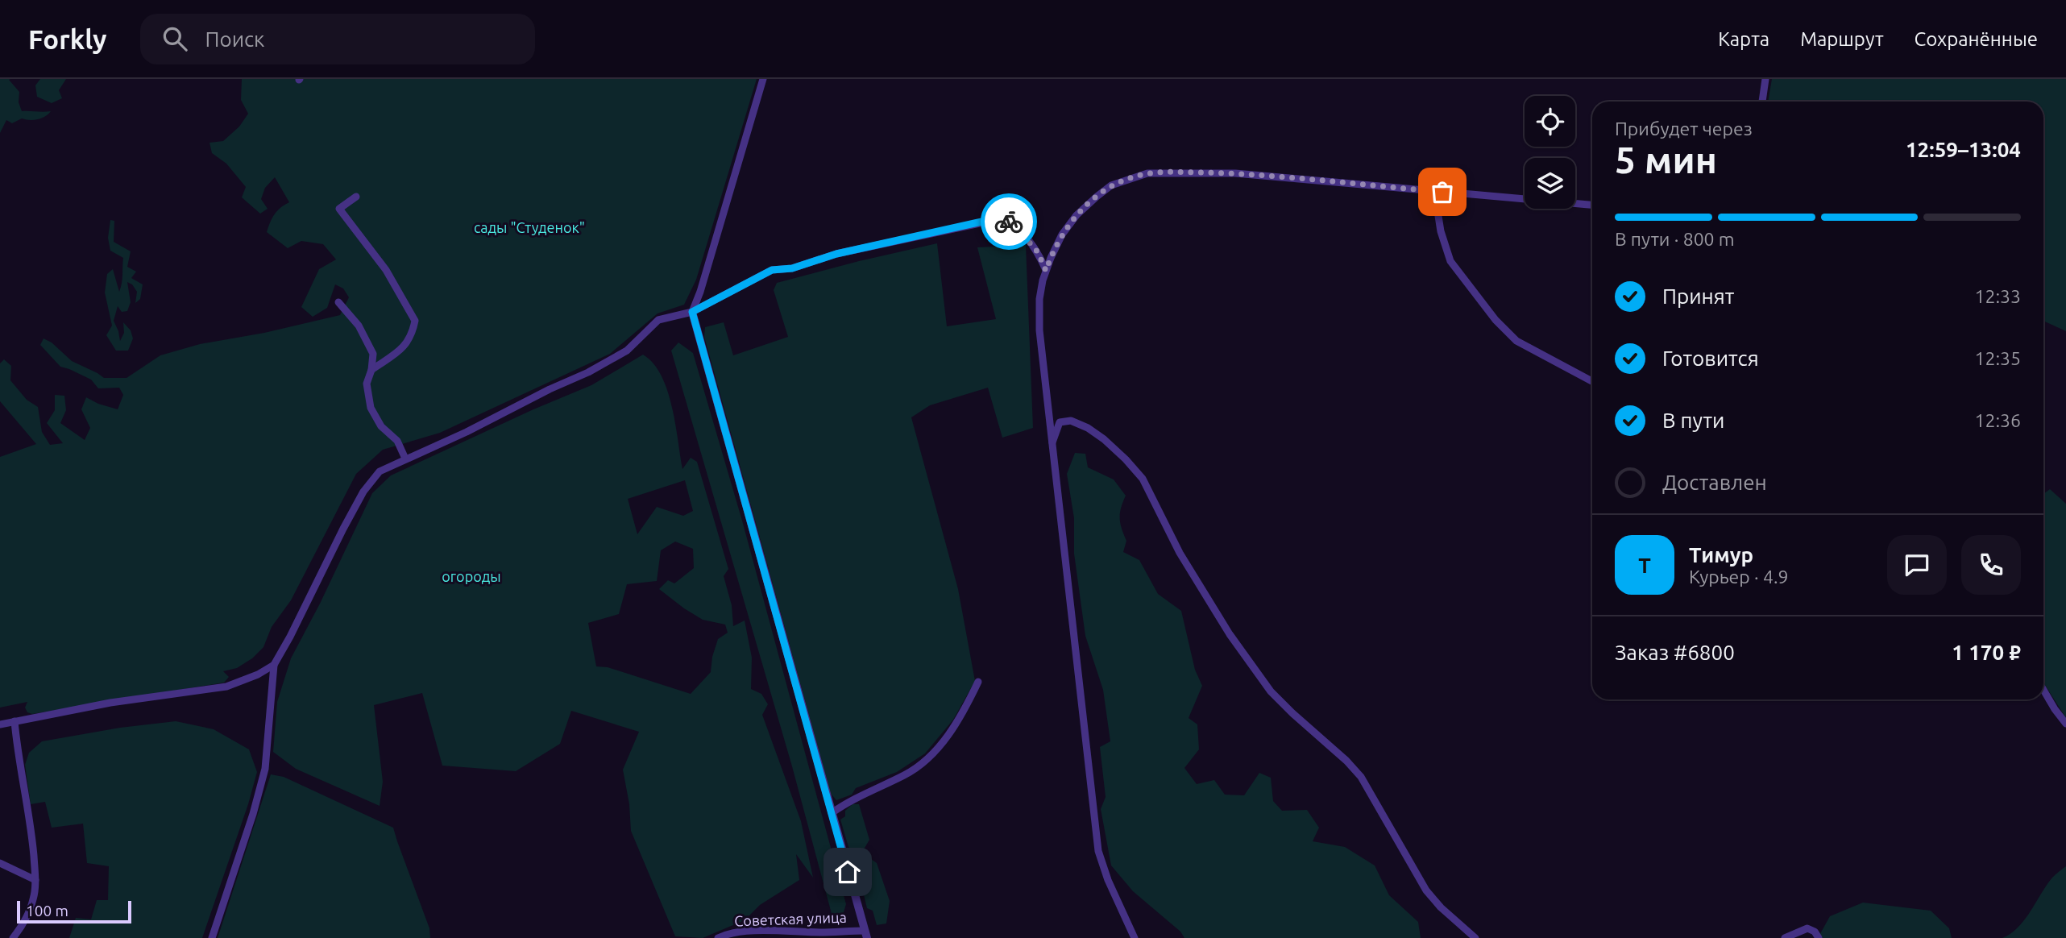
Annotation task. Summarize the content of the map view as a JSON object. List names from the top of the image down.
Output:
{
  "streets": {
    "street": ["Советская улица"]
  },
  "parks": ["сады \"Студенок\"", "огороды"],
  "scale_bar": "100 m",
  "page": {
    "header": "Forkly",
    "search": "Поиск",
    "nav": ["Карта", "Маршрут", "Сохранённые"],
    "heading": ["5 мин", "Прибудет через", "12:59–13:04"],
    "panel": [
      "Тимур",
      "Курьер · 4.9",
      "Заказ #6800",
      "1 170 ₽"
    ],
    "bar": "В пути · 800 m",
    "list": [
      ["Принят", "12:33"],
      ["Готовится", "12:35"],
      ["В пути", "12:36"],
      "Доставлен"
    ],
    "round": "Т",
    "scale": "100 m"
  }
}
